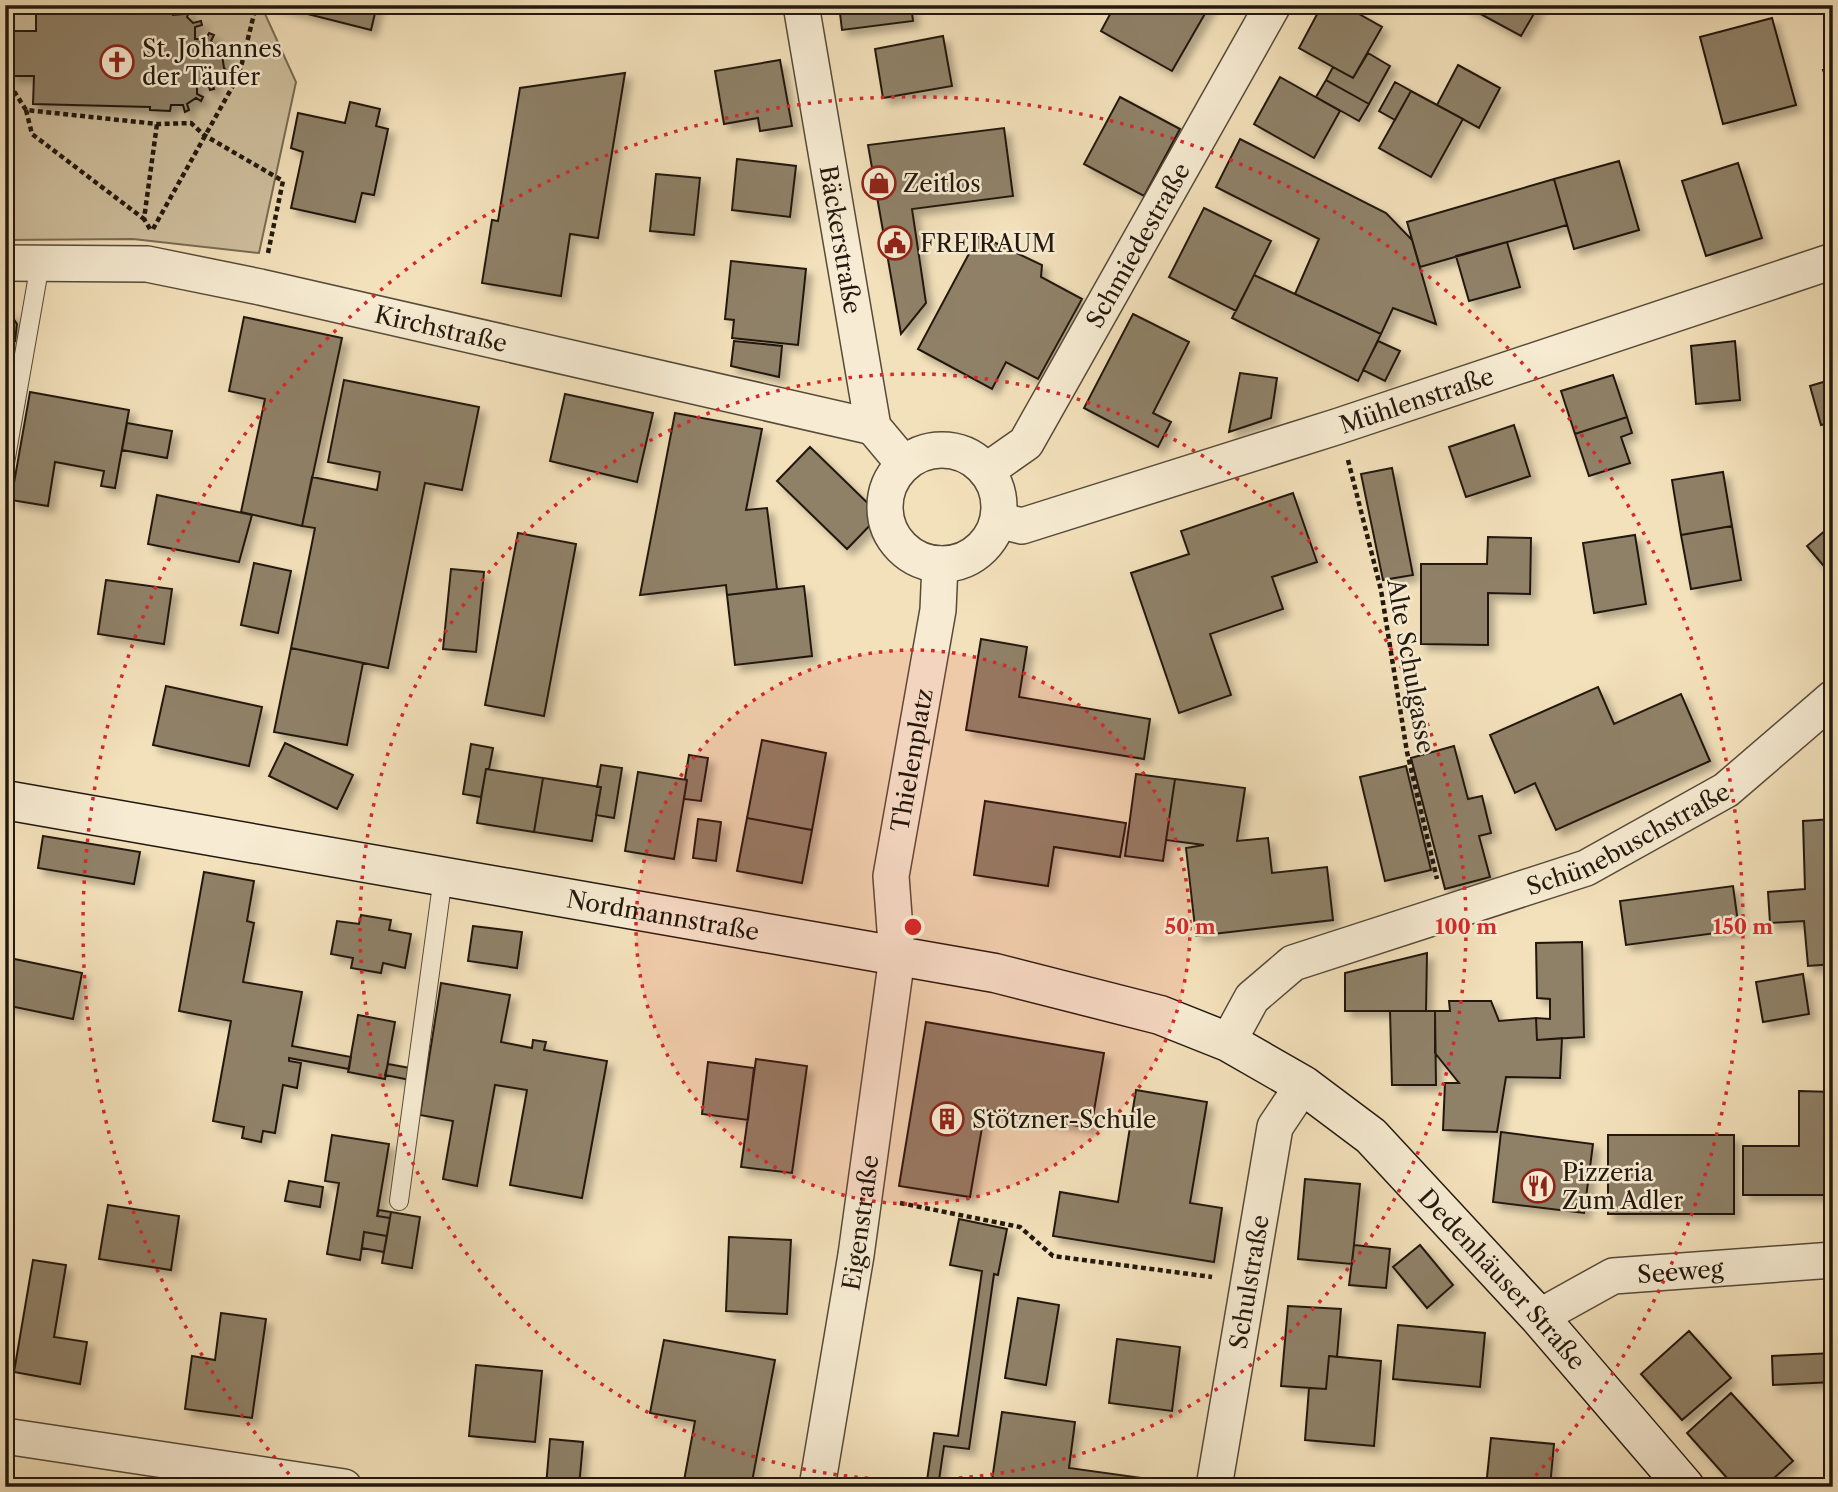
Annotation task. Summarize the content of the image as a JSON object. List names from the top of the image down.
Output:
{
  "streets": {
    "street": [
      "Bäckerstraße",
      "Schmiedestraße",
      "Kirchstraße",
      "Mühlenstraße",
      "Thielenplatz",
      "Schünebuschstraße",
      "Nordmannstraße",
      "Eigenstraße",
      "Seeweg",
      "Dedenhäuser Straße",
      "Schulstraße"
    ],
    "path": ["Alte Schulgasse"]
  },
  "crossings": [
    ["Bäckerstraße", "Kirchstraße"],
    ["Schmiedestraße", "Mühlenstraße"],
    ["Schmiedestraße", "Thielenplatz"],
    ["Mühlenstraße", "Alte Schulgasse"],
    ["Mühlenstraße", "Thielenplatz"],
    ["Alte Schulgasse", "Schünebuschstraße"],
    ["Thielenplatz", "Nordmannstraße"],
    ["Thielenplatz", "Eigenstraße"],
    ["Schünebuschstraße", "Nordmannstraße"],
    ["Nordmannstraße", "Eigenstraße"],
    ["Nordmannstraße", "Dedenhäuser Straße"],
    ["Nordmannstraße", "Schulstraße"],
    ["Seeweg", "Dedenhäuser Straße"],
    ["Dedenhäuser Straße", "Schulstraße"]
  ],
  "places": {
    "church": ["St. Johannes der Täufer"],
    "shop": ["Zeitlos"],
    "public building": ["FREIRAUM"],
    "building": ["Stötzner-Schule"],
    "restaurant": ["Pizzeria Zum Adler"]
  },
  "rings": ["50 m", "100 m", "150 m"]
}
